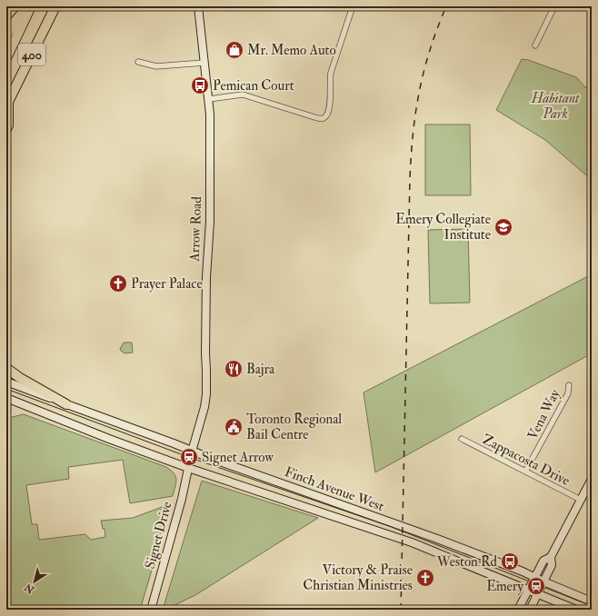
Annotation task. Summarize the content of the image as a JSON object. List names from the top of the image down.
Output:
{
  "streets": {
    "highway": ["400"],
    "main road": ["Arrow Road", "Finch Avenue West", "Signet Drive"],
    "street": ["Vena Way", "Zappacosta Drive"]
  },
  "crossings": [
    ["Arrow Road", "Finch Avenue West"],
    ["Arrow Road", "Signet Drive"],
    ["Vena Way", "Zappacosta Drive"],
    ["Finch Avenue West", "Signet Drive"]
  ],
  "parks": ["Habitant Park"],
  "places": {
    "shop": ["Mr. Memo Auto"],
    "bus stop": ["Pemican Court", "Weston Rd"],
    "school or university": ["Emery Collegiate Institute"],
    "church": ["Prayer Palace", "Victory & Praise Christian Ministries"],
    "restaurant": ["Bajra"],
    "public building": ["Toronto Regional Bail Centre"],
    "station": ["Signet Arrow", "Emery"]
  },
  "north": "bottom left"
}
